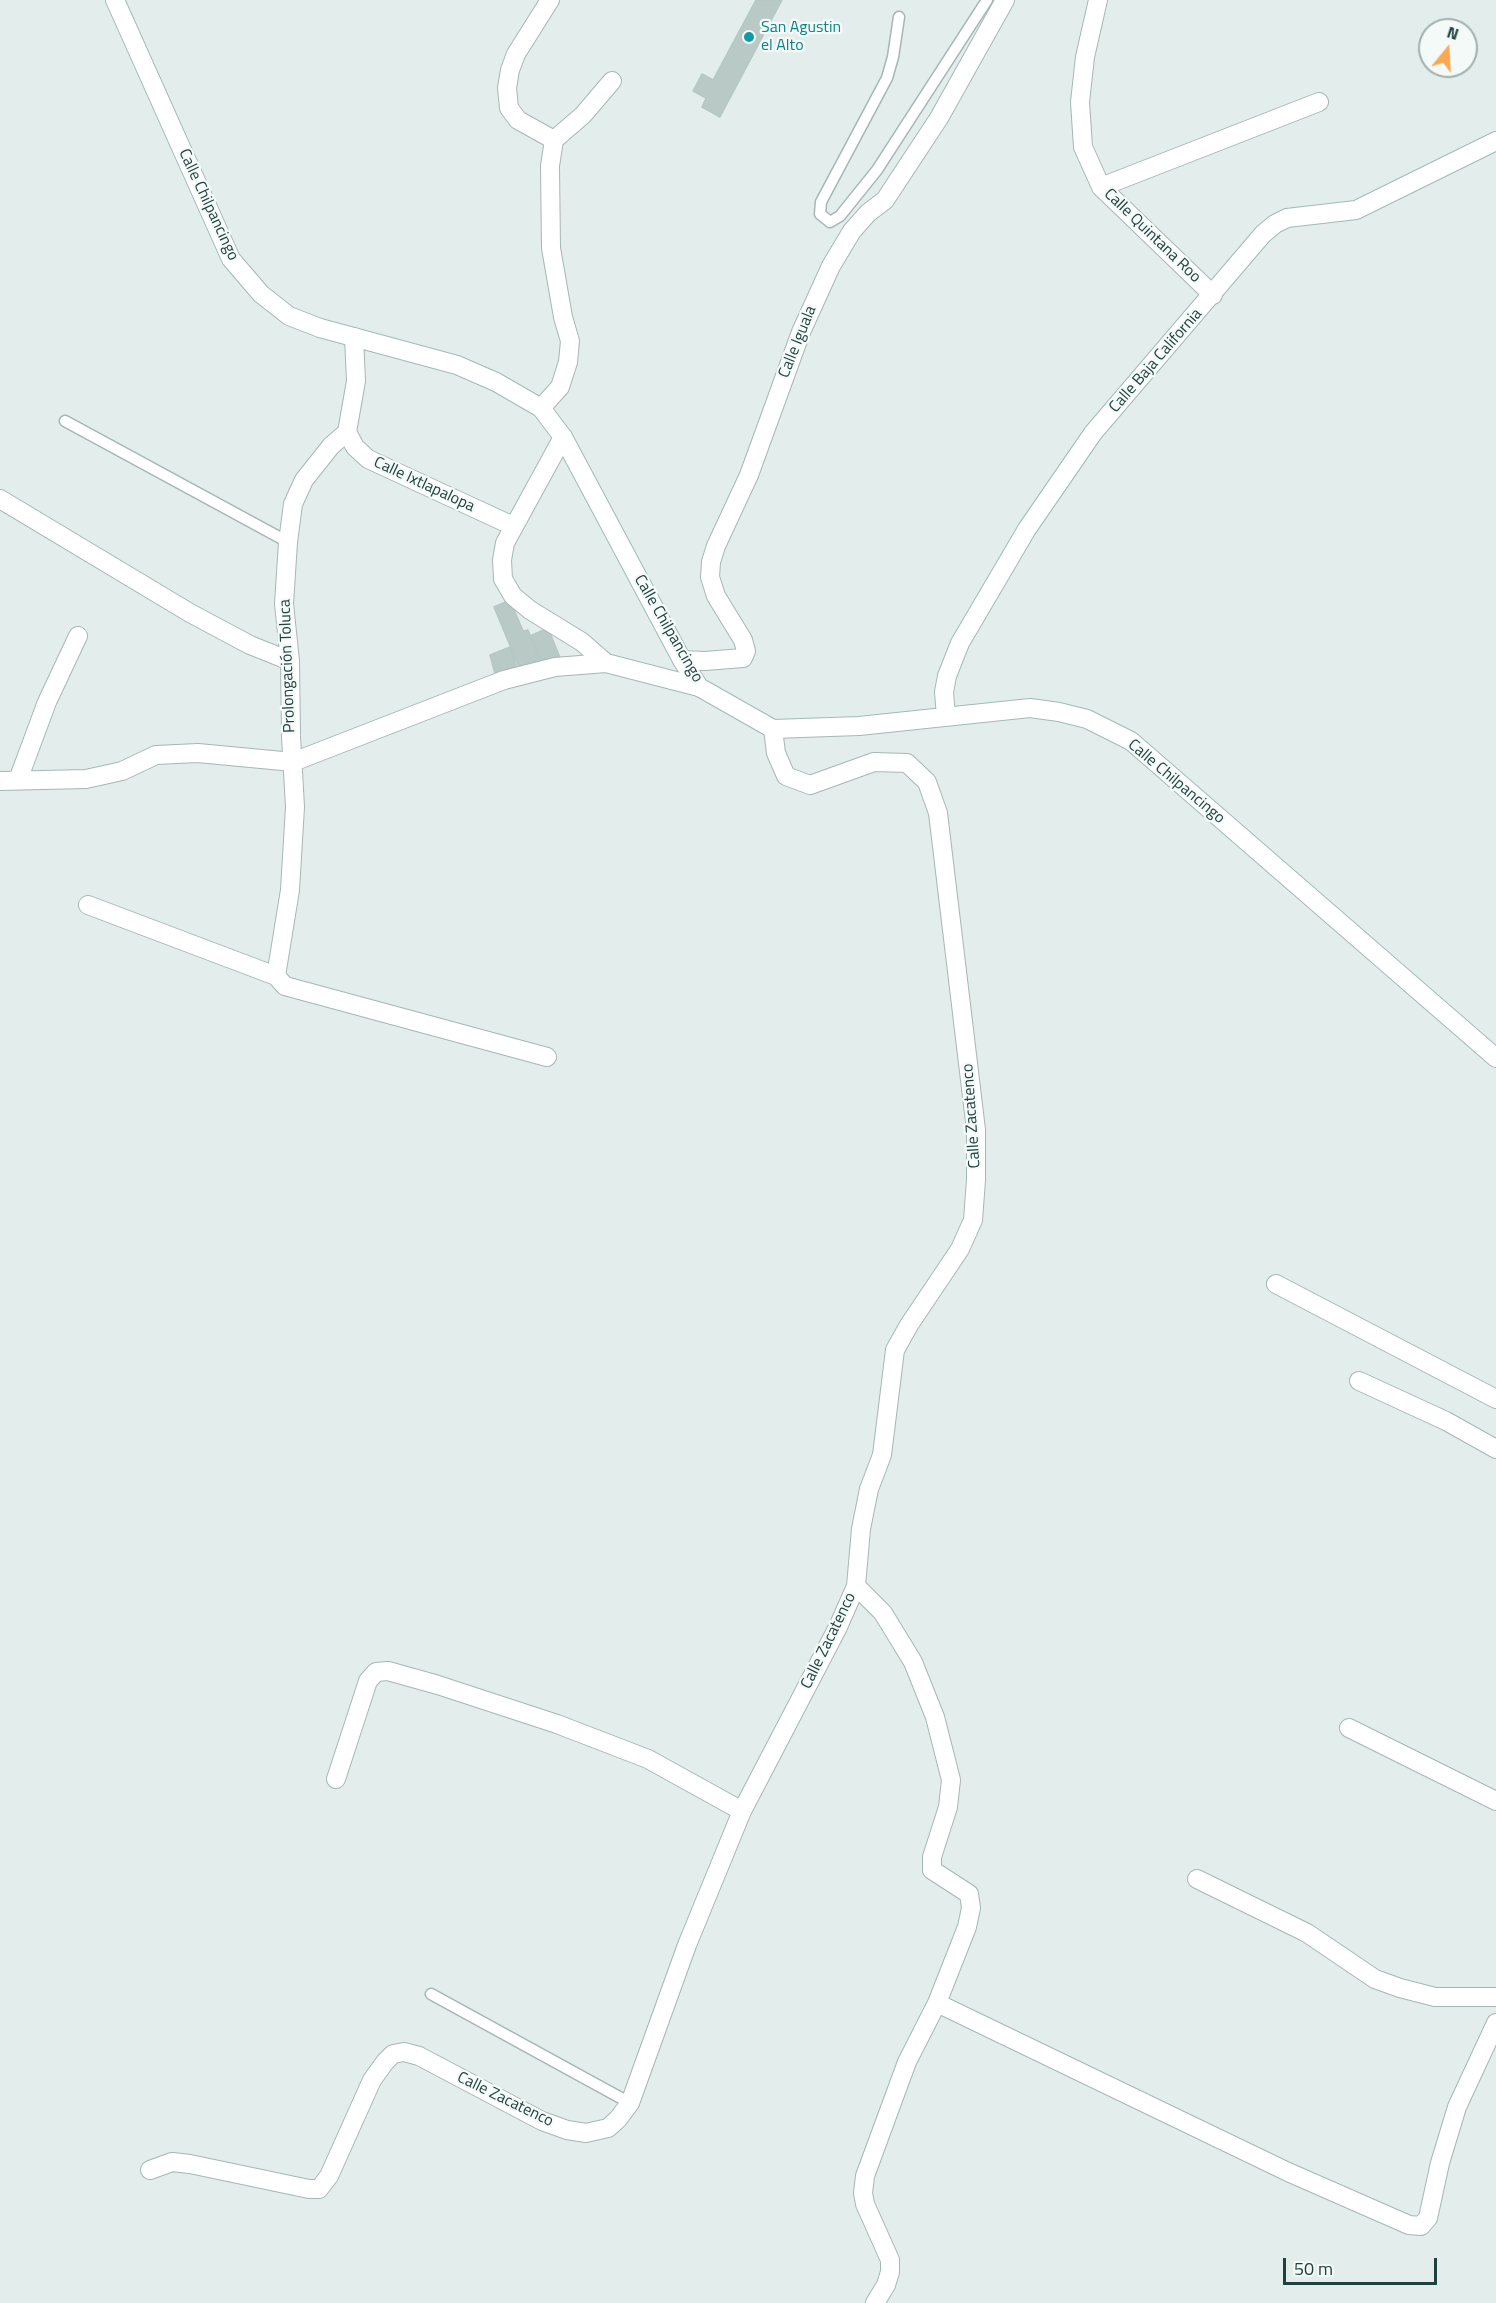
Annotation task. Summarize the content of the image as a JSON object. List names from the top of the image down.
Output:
{
  "streets": {
    "street": [
      "Calle Chilpancingo",
      "Calle Quintana Roo",
      "Calle Iguala",
      "Calle Baja California",
      "Calle Ixtlapalopa",
      "Prolongación Toluca",
      "Calle Zacatenco"
    ]
  },
  "crossings": [
    ["Calle Chilpancingo", "Calle Iguala"],
    ["Calle Chilpancingo", "Calle Baja California"],
    ["Calle Chilpancingo", "Calle Zacatenco"],
    ["Calle Quintana Roo", "Calle Baja California"],
    ["Calle Ixtlapalopa", "Prolongación Toluca"]
  ],
  "places": ["San Agustin el Alto"],
  "scale_bar": "50 m",
  "north": "top"
}
